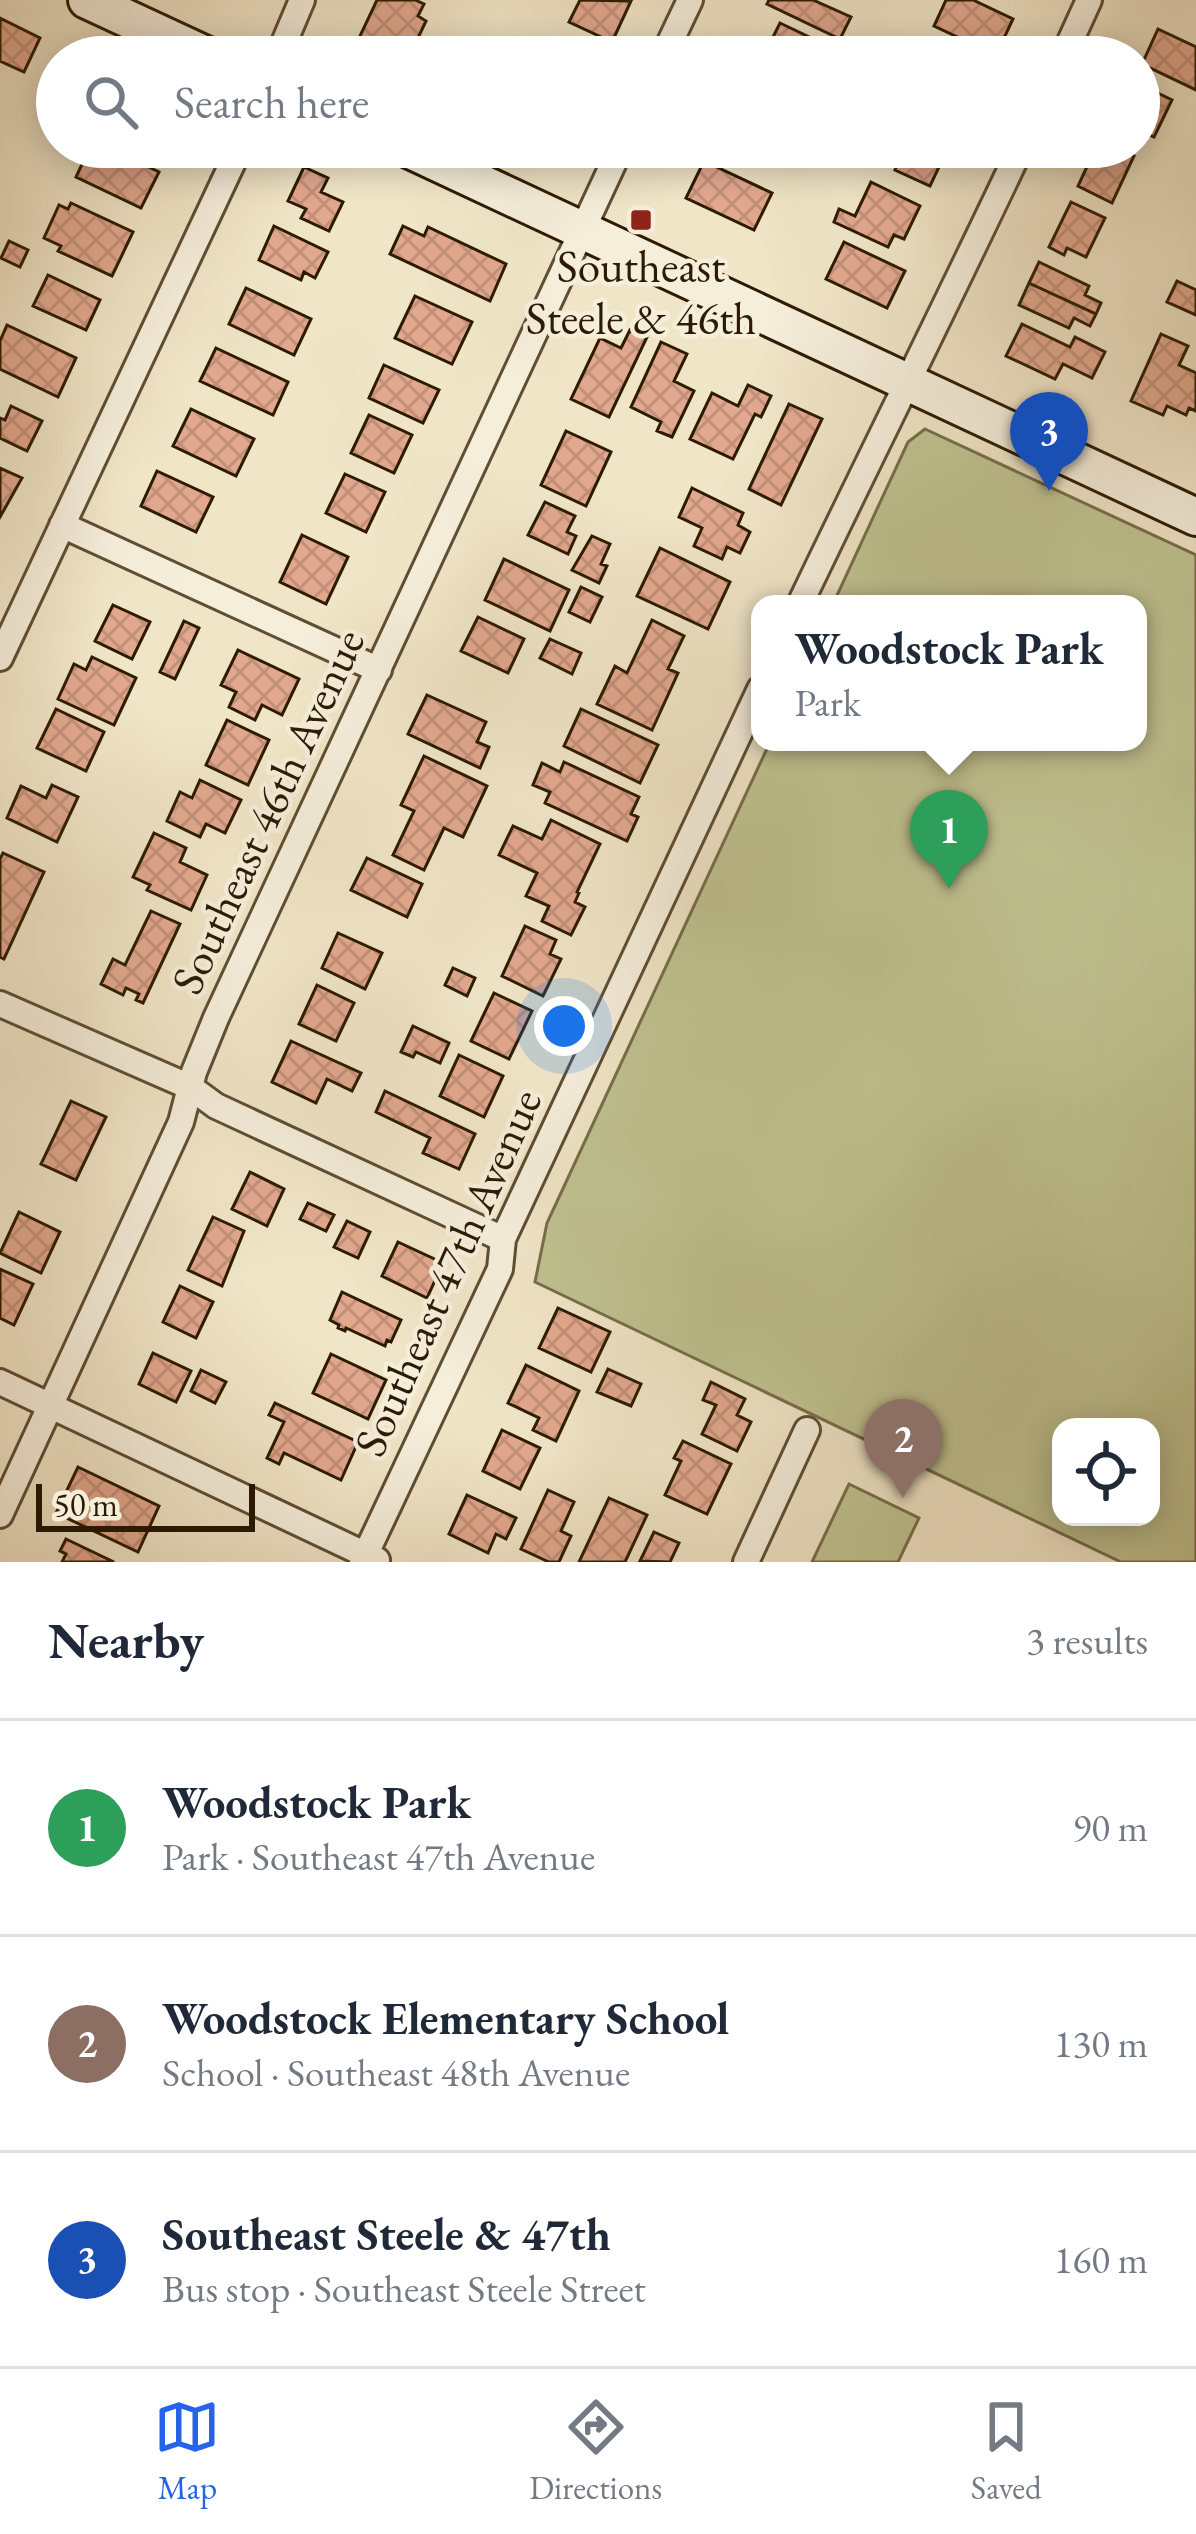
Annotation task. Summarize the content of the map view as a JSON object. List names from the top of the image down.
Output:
{
  "streets": {
    "street": ["Southeast 46th Avenue", "Southeast 47th Avenue"]
  },
  "places": {
    "transit": ["Southeast Steele & 46th"]
  },
  "scale_bar": "50 m",
  "page": {
    "search": "Search here",
    "pins": ["3", "1", "2"],
    "popup": ["Woodstock Park", "Park"],
    "scale": "50 m",
    "heading": ["Nearby", "3 results"],
    "list": [
      {
        "mark": "1",
        "name": "Woodstock Park",
        "note": "Park · Southeast 47th Avenue",
        "value": "90 m"
      },
      {
        "mark": "2",
        "name": "Woodstock Elementary School",
        "note": "School · Southeast 48th Avenue",
        "value": "130 m"
      },
      {
        "mark": "3",
        "name": "Southeast Steele & 47th",
        "note": "Bus stop · Southeast Steele Street",
        "value": "160 m"
      }
    ],
    "nav": ["Map", "Directions", "Saved"]
  }
}
